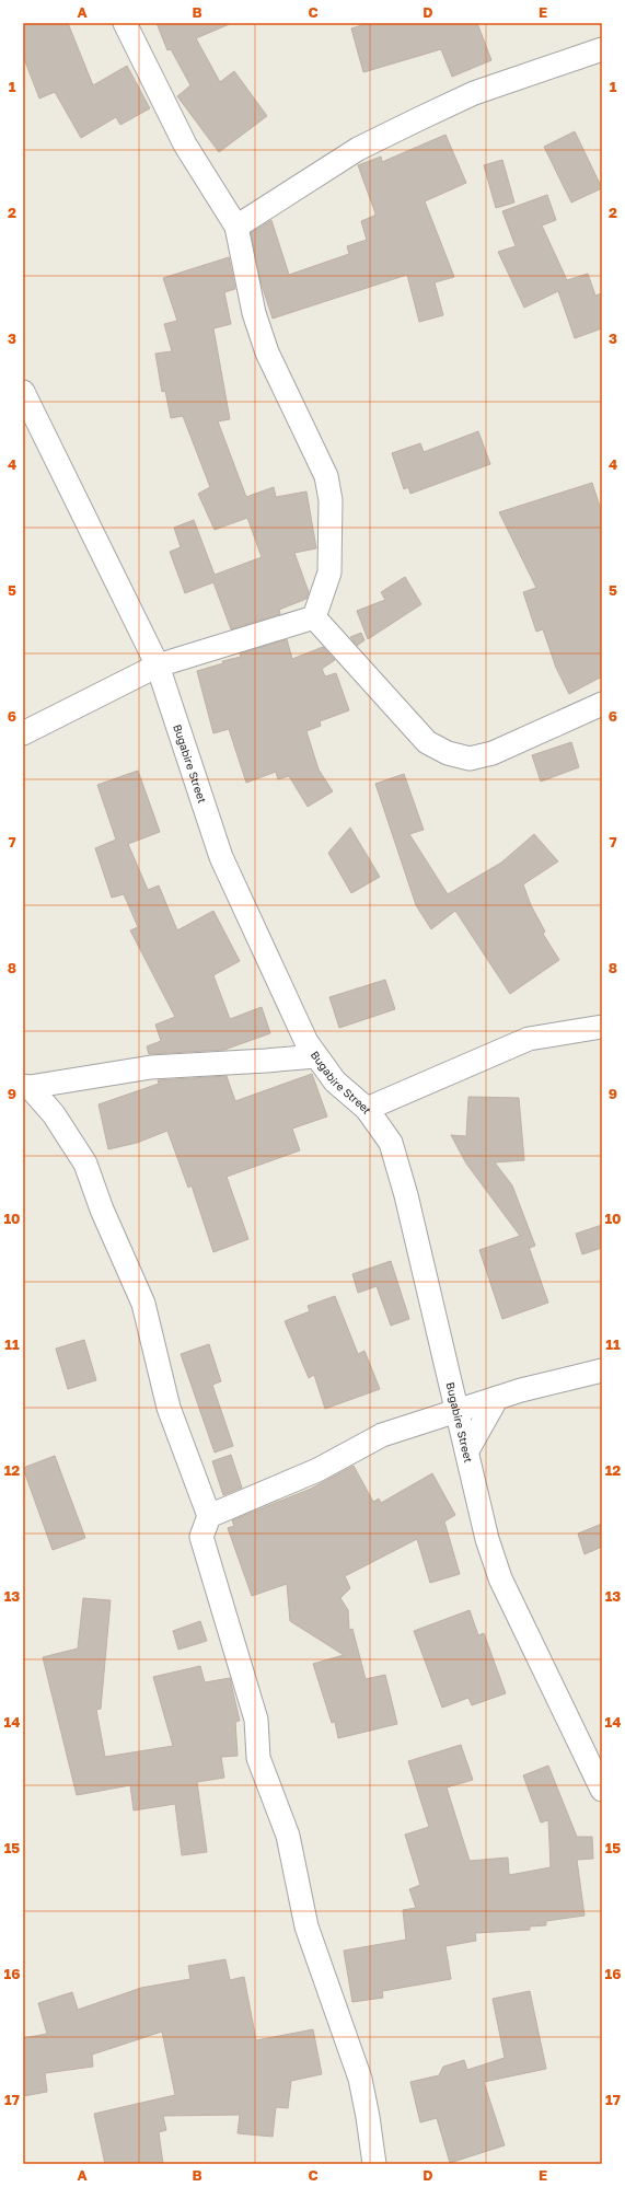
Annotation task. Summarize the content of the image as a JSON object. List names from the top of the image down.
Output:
{
  "streets": {
    "street": ["Bugabire Street"]
  },
  "grid": {
    "columns": [
      "A",
      "B",
      "C",
      "D",
      "E"
    ],
    "rows": [
      "1",
      "2",
      "3",
      "4",
      "5",
      "6",
      "7",
      "8",
      "9",
      "10",
      "11",
      "12",
      "13",
      "14",
      "15",
      "16",
      "17"
    ]
  }
}
